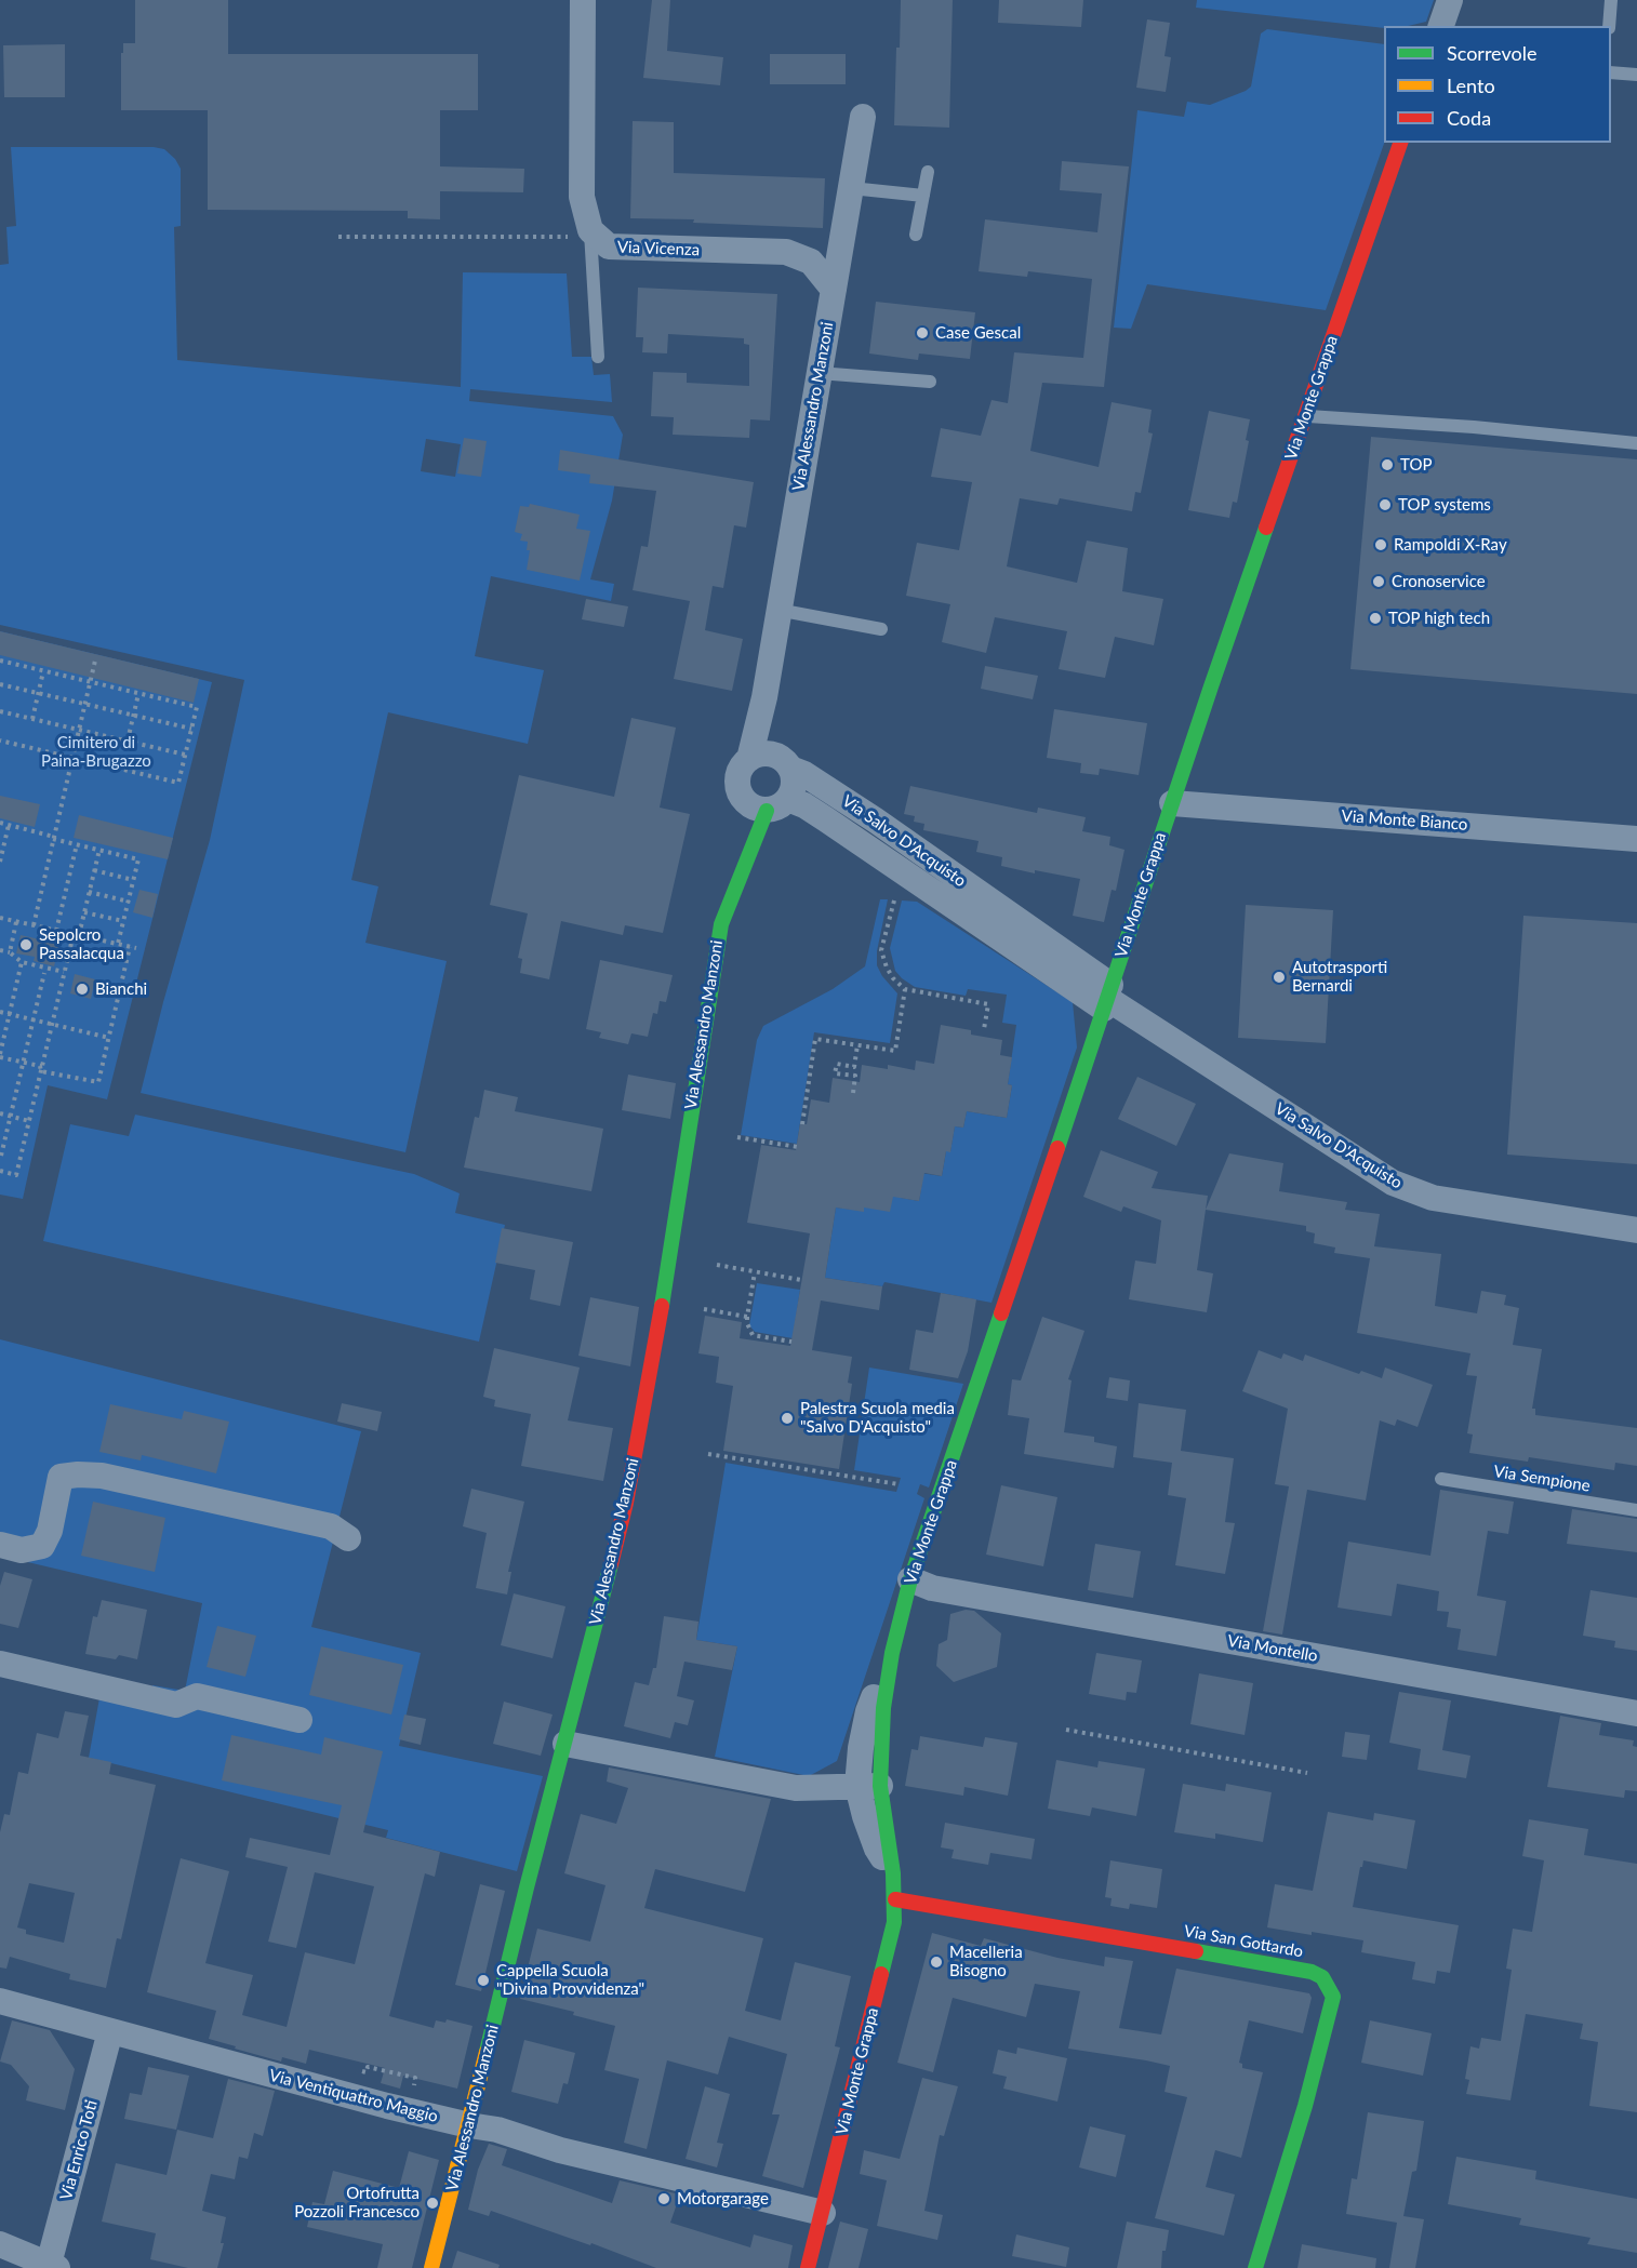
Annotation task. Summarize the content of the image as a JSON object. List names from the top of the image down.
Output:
{
  "streets": {
    "street": [
      "Via Vicenza",
      "Via Monte Grappa",
      "Via Alessandro Manzoni",
      "Via Monte Bianco",
      "Via Salvo D'Acquisto",
      "Via Montello",
      "Via San Gottardo",
      "Via Ventiquattro Maggio",
      "Via Enrico Toti"
    ],
    "lane": ["Via Sempione"]
  },
  "crossings": [
    ["Via Vicenza", "Via Alessandro Manzoni"],
    ["Via Monte Grappa", "Via Monte Bianco"],
    ["Via Monte Grappa", "Via Salvo D'Acquisto"],
    ["Via Monte Grappa", "Via Montello"],
    ["Via Monte Grappa", "Via San Gottardo"],
    ["Via Monte Grappa", "Via Ventiquattro Maggio"],
    ["Via Alessandro Manzoni", "Via Salvo D'Acquisto"],
    ["Via Alessandro Manzoni", "Via Ventiquattro Maggio"],
    ["Via Ventiquattro Maggio", "Via Enrico Toti"]
  ],
  "parks": ["Cimitero di Paina-Brugazzo"],
  "places": [
    "Case Gescal",
    "TOP",
    "TOP systems",
    "Rampoldi X-Ray",
    "Cronoservice",
    "TOP high tech",
    "Sepolcro Passalacqua",
    "Autotrasporti Bernardi",
    "Bianchi",
    "Palestra Scuola media \"Salvo D'Acquisto\"",
    "Macelleria Bisogno",
    "Cappella Scuola \"Divina Provvidenza\"",
    "Motorgarage",
    "Ortofrutta Pozzoli Francesco"
  ],
  "legend": ["Scorrevole", "Lento", "Coda"]
}
